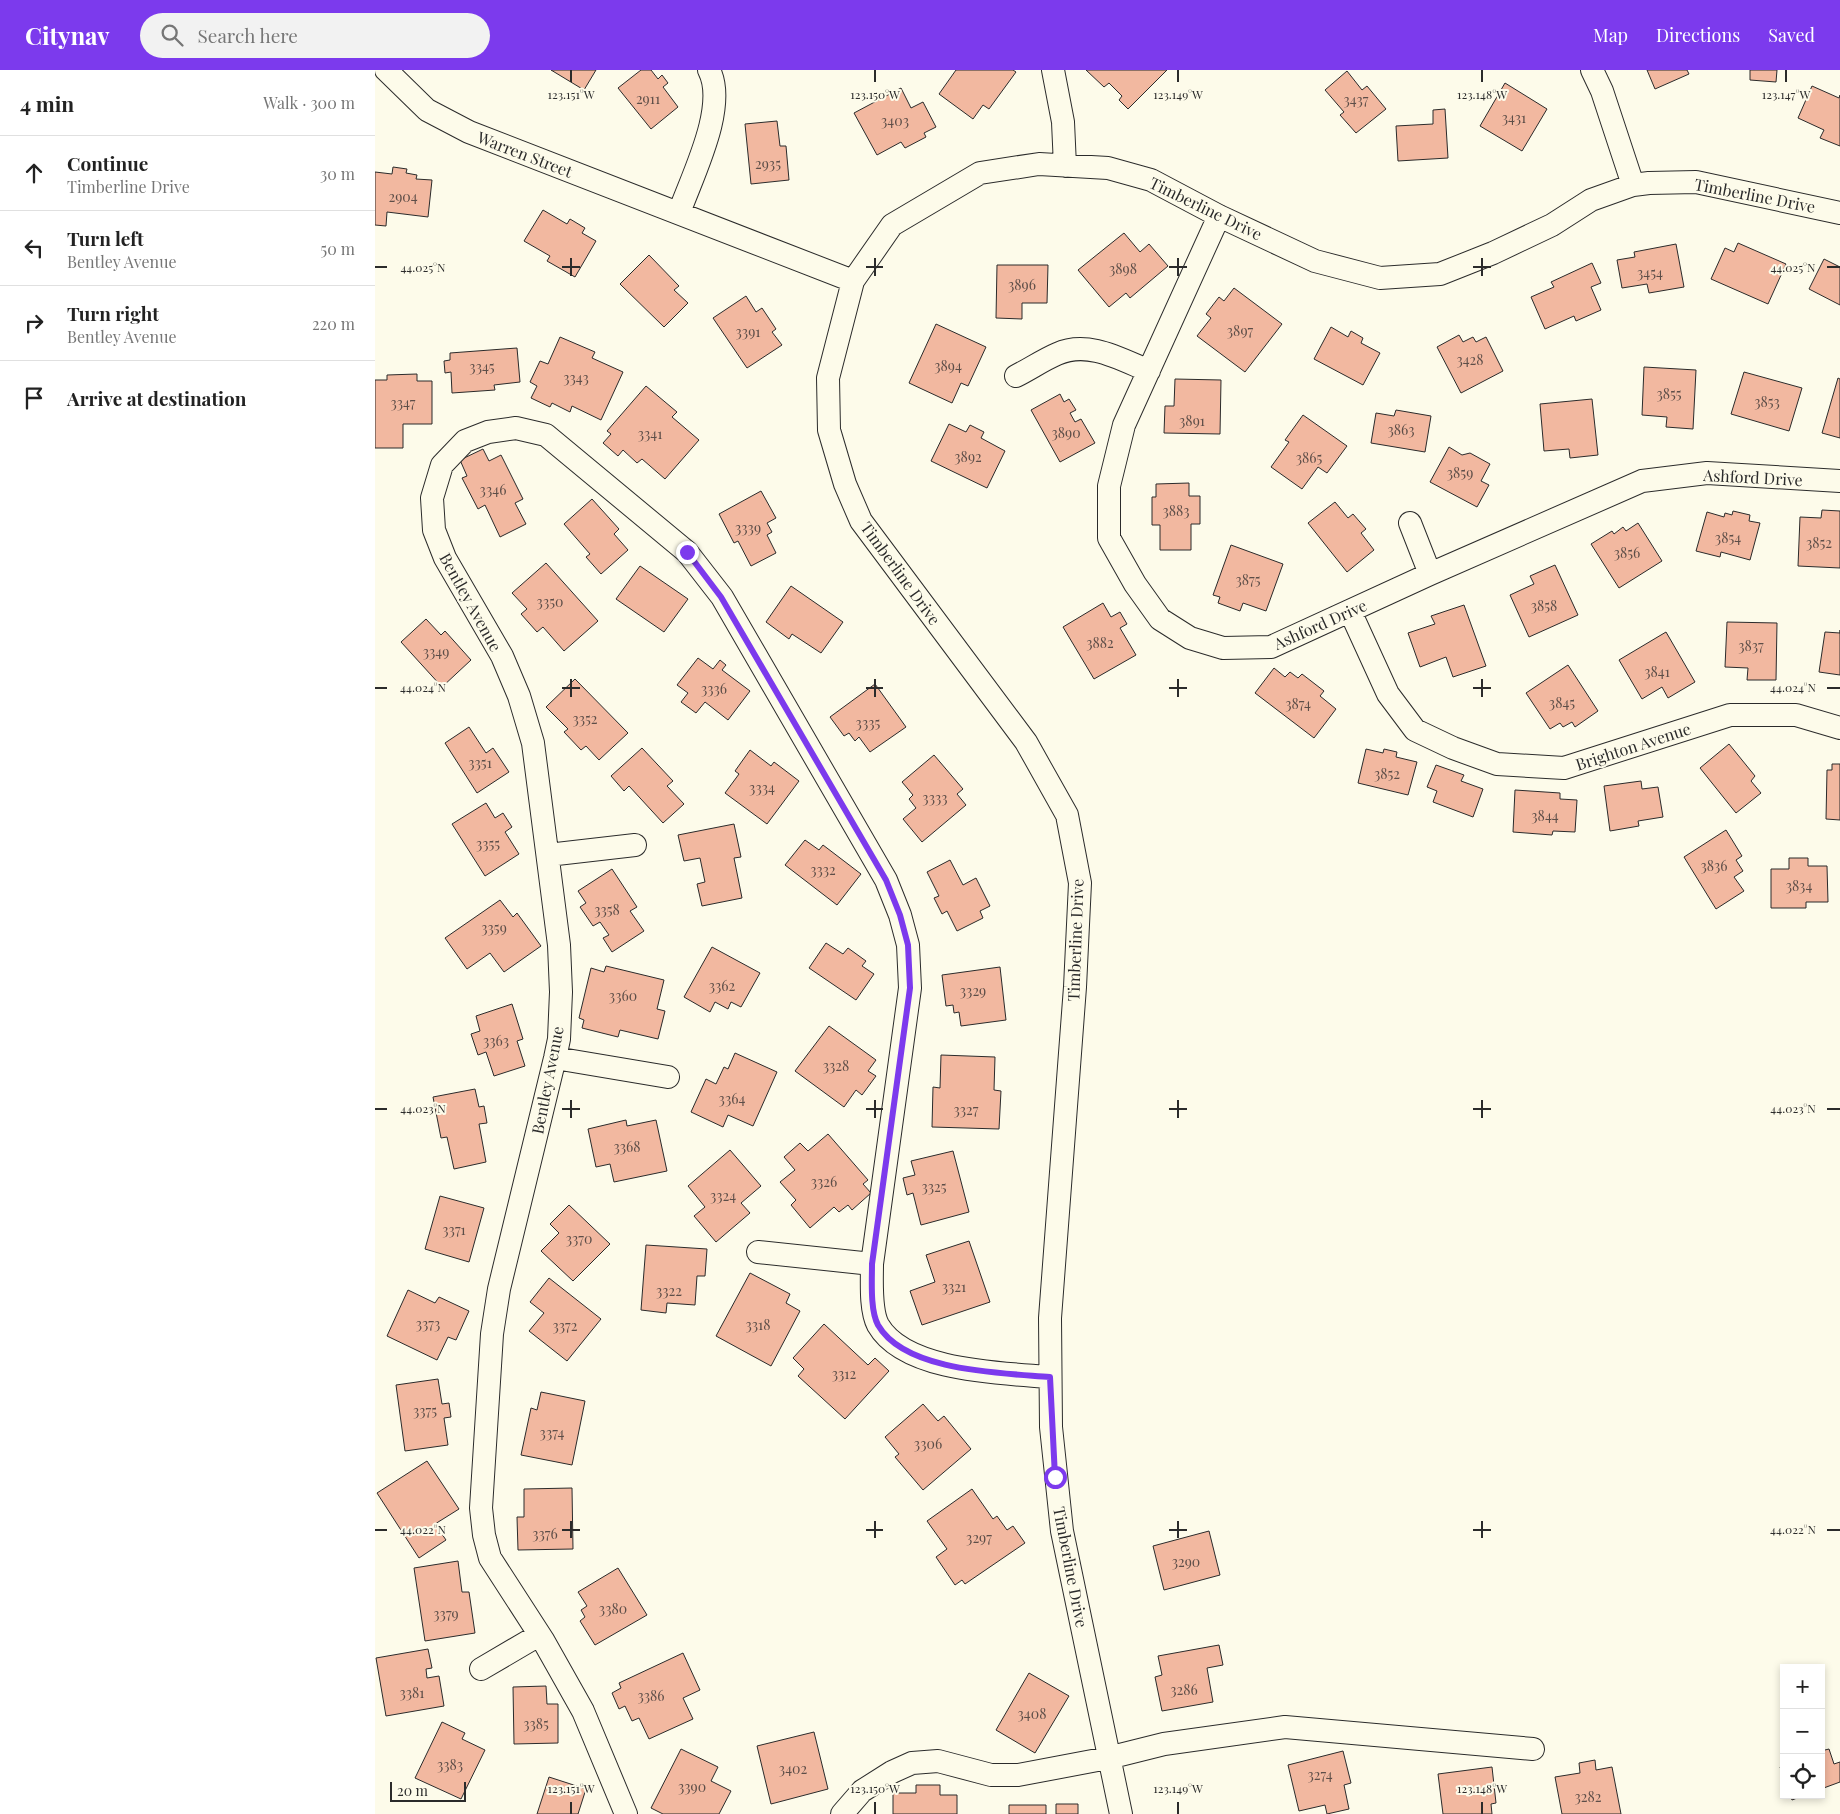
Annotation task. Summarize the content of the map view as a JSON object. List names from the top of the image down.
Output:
{
  "streets": {
    "street": [
      "Warren Street",
      "Timberline Drive",
      "Ashford Drive",
      "Bentley Avenue",
      "Brighton Avenue"
    ]
  },
  "crossings": [
    ["Warren Street", "Timberline Drive"],
    ["Timberline Drive", "Ashford Drive"],
    ["Timberline Drive", "Bentley Avenue"],
    ["Ashford Drive", "Brighton Avenue"]
  ],
  "house_numbers": [
    "2911",
    "3437",
    "3431",
    "3403",
    "2935",
    "2904",
    "3898",
    "3454",
    "3896",
    "3897",
    "3391",
    "3428",
    "3894",
    "3345",
    "3343",
    "3855",
    "3853",
    "3347",
    "3891",
    "3863",
    "3890",
    "3341",
    "3892",
    "3865",
    "3859",
    "3346",
    "3883",
    "3339",
    "3854",
    "3852",
    "3856",
    "3875",
    "3350",
    "3858",
    "3882",
    "3837",
    "3349",
    "3841",
    "3336",
    "3845",
    "3874",
    "3352",
    "3335",
    "3351",
    "3852",
    "3334",
    "3333",
    "3844",
    "3355",
    "3836",
    "3332",
    "3834",
    "3358",
    "3359",
    "3362",
    "3329",
    "3360",
    "3363",
    "3328",
    "3364",
    "3327",
    "3368",
    "3326",
    "3325",
    "3324",
    "3371",
    "3370",
    "3321",
    "3322",
    "3373",
    "3318",
    "3372",
    "3312",
    "3375",
    "3374",
    "3306",
    "3376",
    "3297",
    "3290",
    "3380",
    "3379",
    "3286",
    "3381",
    "3386",
    "3408",
    "3385",
    "3383",
    "3402",
    "3274",
    "3390",
    "3282"
  ],
  "scale_bar": "20 m",
  "page": {
    "header": "Citynav",
    "search": "Search here",
    "nav": ["Map", "Directions", "Saved"],
    "heading": ["4 min", "Walk · 300 m"],
    "list": [
      ["Continue", "Timberline Drive", "30 m"],
      ["Turn left", "Bentley Avenue", "50 m"],
      ["Turn right", "Bentley Avenue", "220 m"],
      "Arrive at destination"
    ],
    "map_buttons": ["+", "−"],
    "scale": "20 m"
  },
  "coordinates": [
    "123.151°W",
    "123.150°W",
    "123.149°W",
    "123.148°W",
    "123.147°W",
    "44.025°N",
    "44.024°N",
    "44.023°N",
    "44.022°N"
  ]
}
